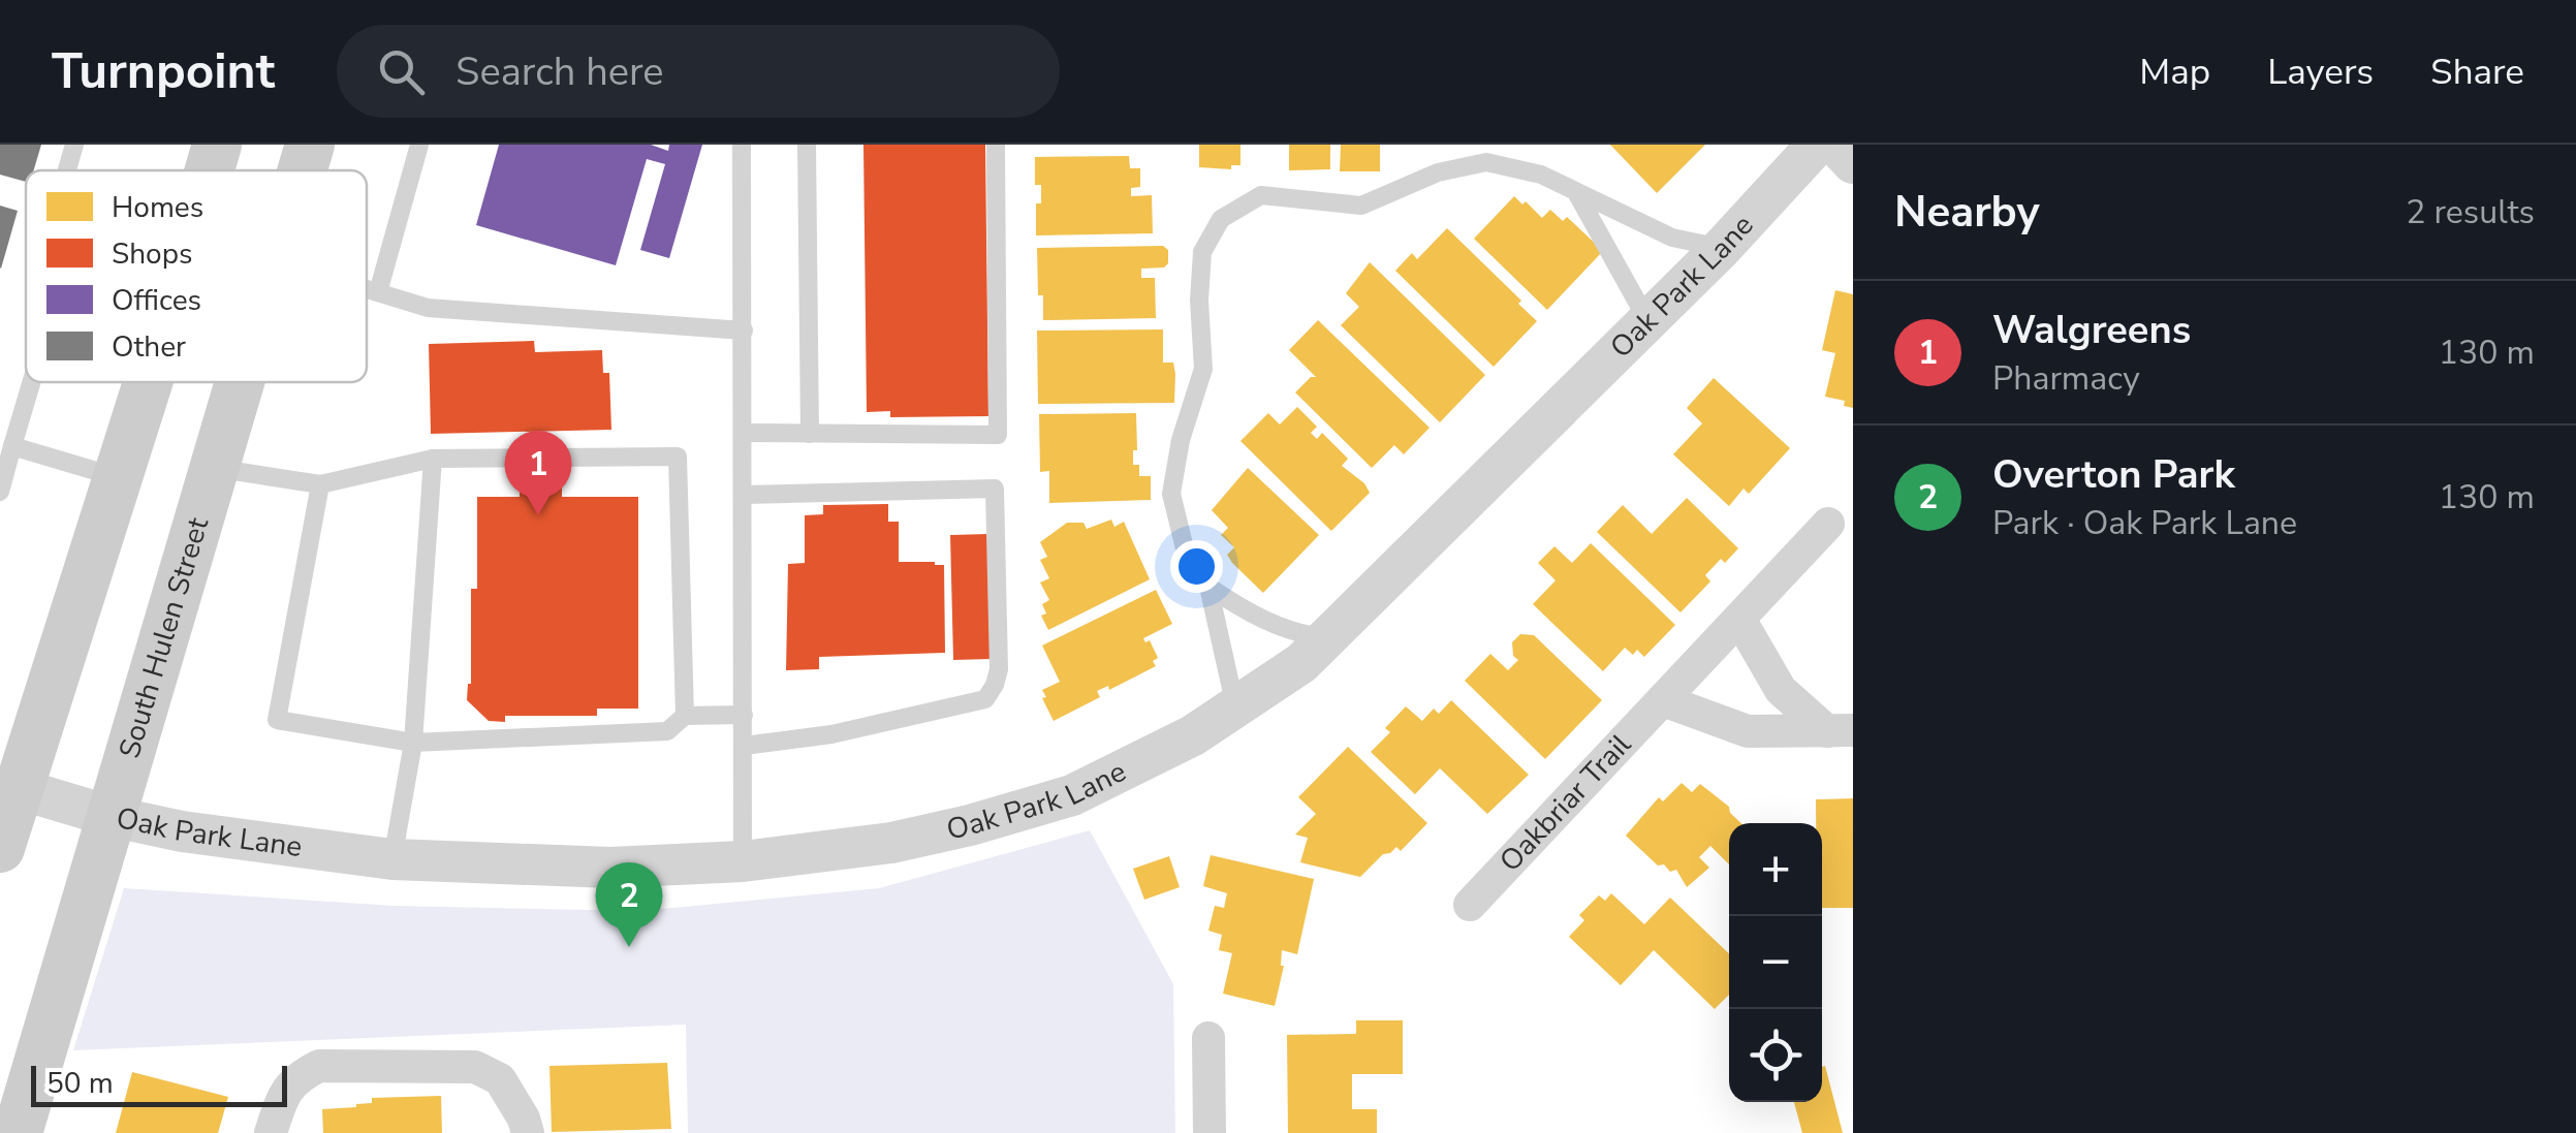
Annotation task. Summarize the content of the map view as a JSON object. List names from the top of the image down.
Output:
{
  "streets": {
    "main road": ["South Hulen Street"],
    "street": ["Oak Park Lane", "Oakbriar Trail"]
  },
  "crossings": [
    ["Oak Park Lane", "South Hulen Street"]
  ],
  "legend": [
    "Homes",
    "Shops",
    "Offices",
    "Other"
  ],
  "scale_bar": "50 m",
  "page": {
    "header": "Turnpoint",
    "search": "Search here",
    "nav": ["Map", "Layers", "Share"],
    "heading": ["Nearby", "2 results"],
    "list": [
      {
        "mark": "1",
        "name": "Walgreens",
        "note": "Pharmacy",
        "value": "130 m"
      },
      {
        "mark": "2",
        "name": "Overton Park",
        "note": "Park · Oak Park Lane",
        "value": "130 m"
      }
    ],
    "pins": ["1", "2"],
    "map_buttons": ["+", "−"],
    "scale": "50 m"
  }
}
